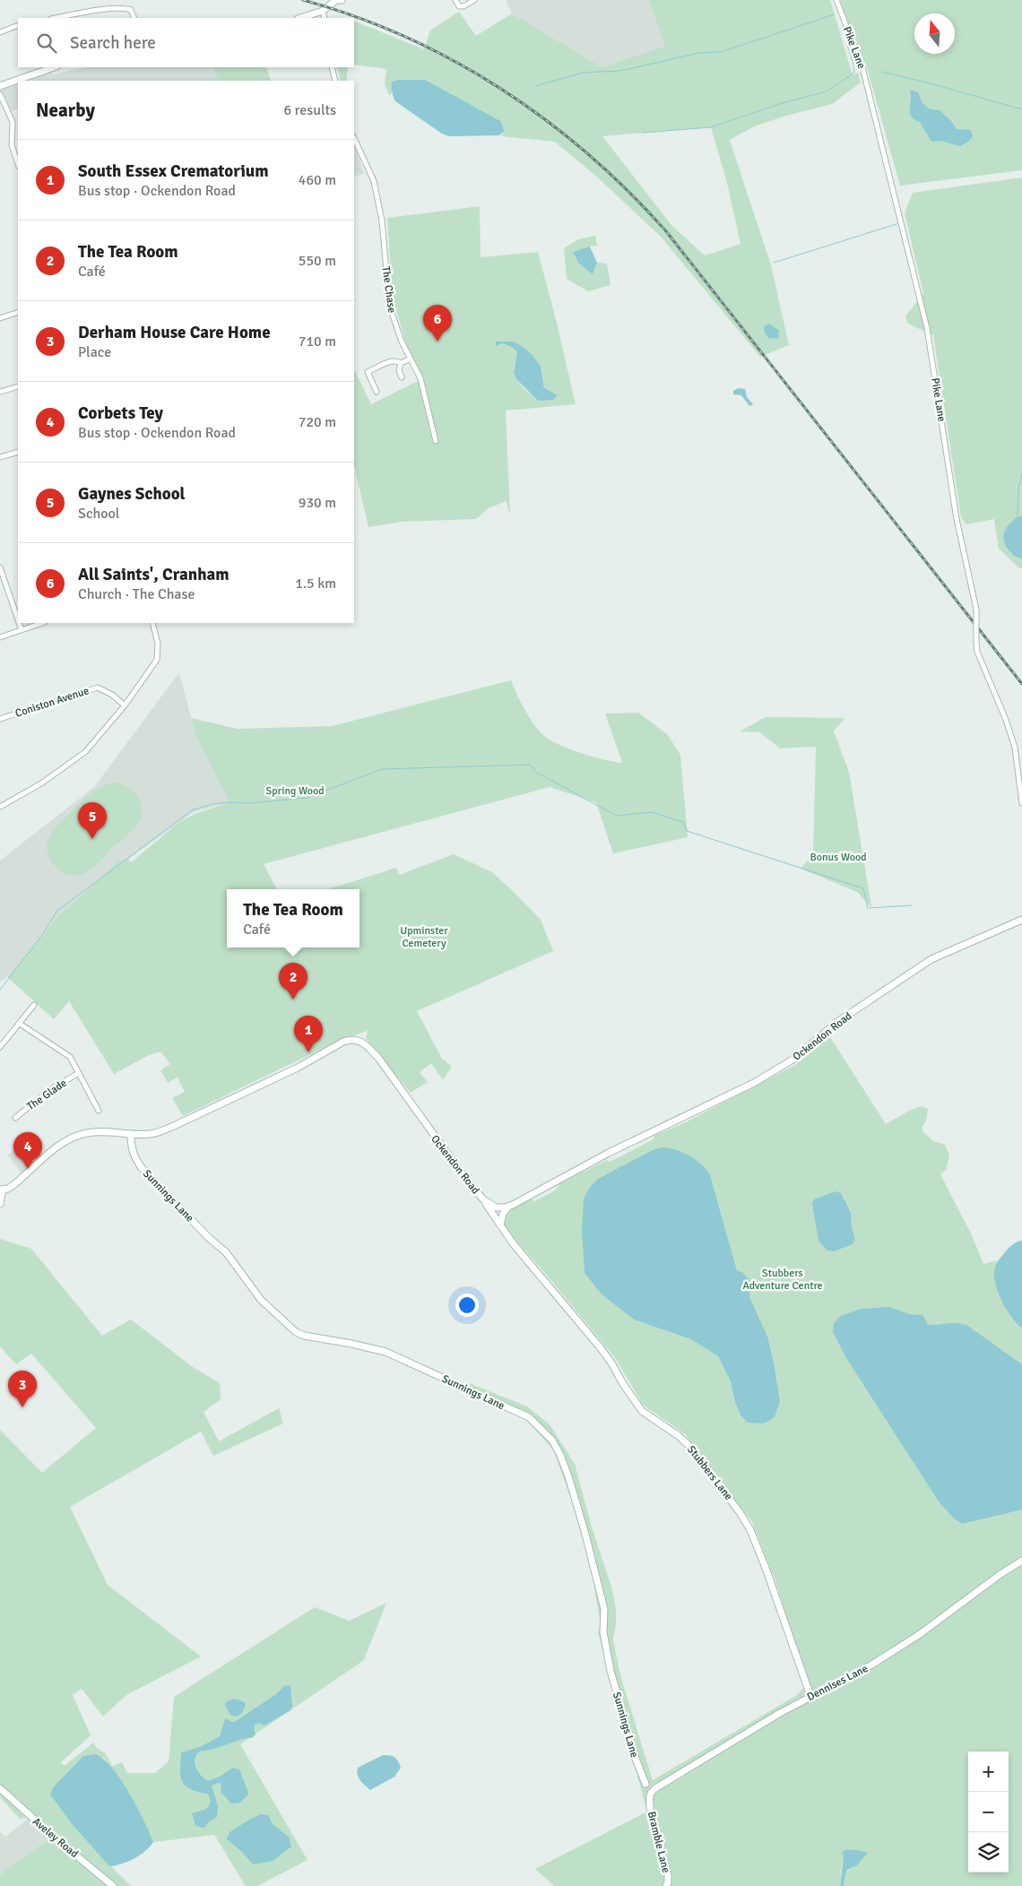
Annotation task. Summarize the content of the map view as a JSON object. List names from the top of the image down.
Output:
{
  "streets": {
    "street": [
      "Pike Lane",
      "The Chase",
      "Coniston Avenue",
      "Ockendon Road",
      "The Glade",
      "Sunnings Lane",
      "Stubbers Lane",
      "Dennises Lane",
      "Aveley Road",
      "Bramble Lane"
    ]
  },
  "crossings": [
    ["Ockendon Road", "Sunnings Lane"],
    ["Ockendon Road", "Stubbers Lane"],
    ["Stubbers Lane", "Dennises Lane"],
    ["Dennises Lane", "Bramble Lane"]
  ],
  "parks": [
    "Spring Wood",
    "Bonus Wood",
    "Upminster Cemetery",
    "Stubbers Adventure Centre"
  ],
  "north": "top",
  "page": {
    "search": "Search here",
    "heading": ["Nearby", "6 results"],
    "list": [
      {
        "mark": "1",
        "name": "South Essex Crematorium",
        "note": "Bus stop · Ockendon Road",
        "value": "460 m"
      },
      {
        "mark": "2",
        "name": "The Tea Room",
        "note": "Café",
        "value": "550 m"
      },
      {
        "mark": "3",
        "name": "Derham House Care Home",
        "note": "Place",
        "value": "710 m"
      },
      {
        "mark": "4",
        "name": "Corbets Tey",
        "note": "Bus stop · Ockendon Road",
        "value": "720 m"
      },
      {
        "mark": "5",
        "name": "Gaynes School",
        "note": "School",
        "value": "930 m"
      },
      {
        "mark": "6",
        "name": "All Saints', Cranham",
        "note": "Church · The Chase",
        "value": "1.5 km"
      }
    ],
    "pins": [
      "6",
      "5",
      "2",
      "1",
      "4",
      "3"
    ],
    "popup": ["The Tea Room", "Café"],
    "map_buttons": ["+", "−"]
  }
}
